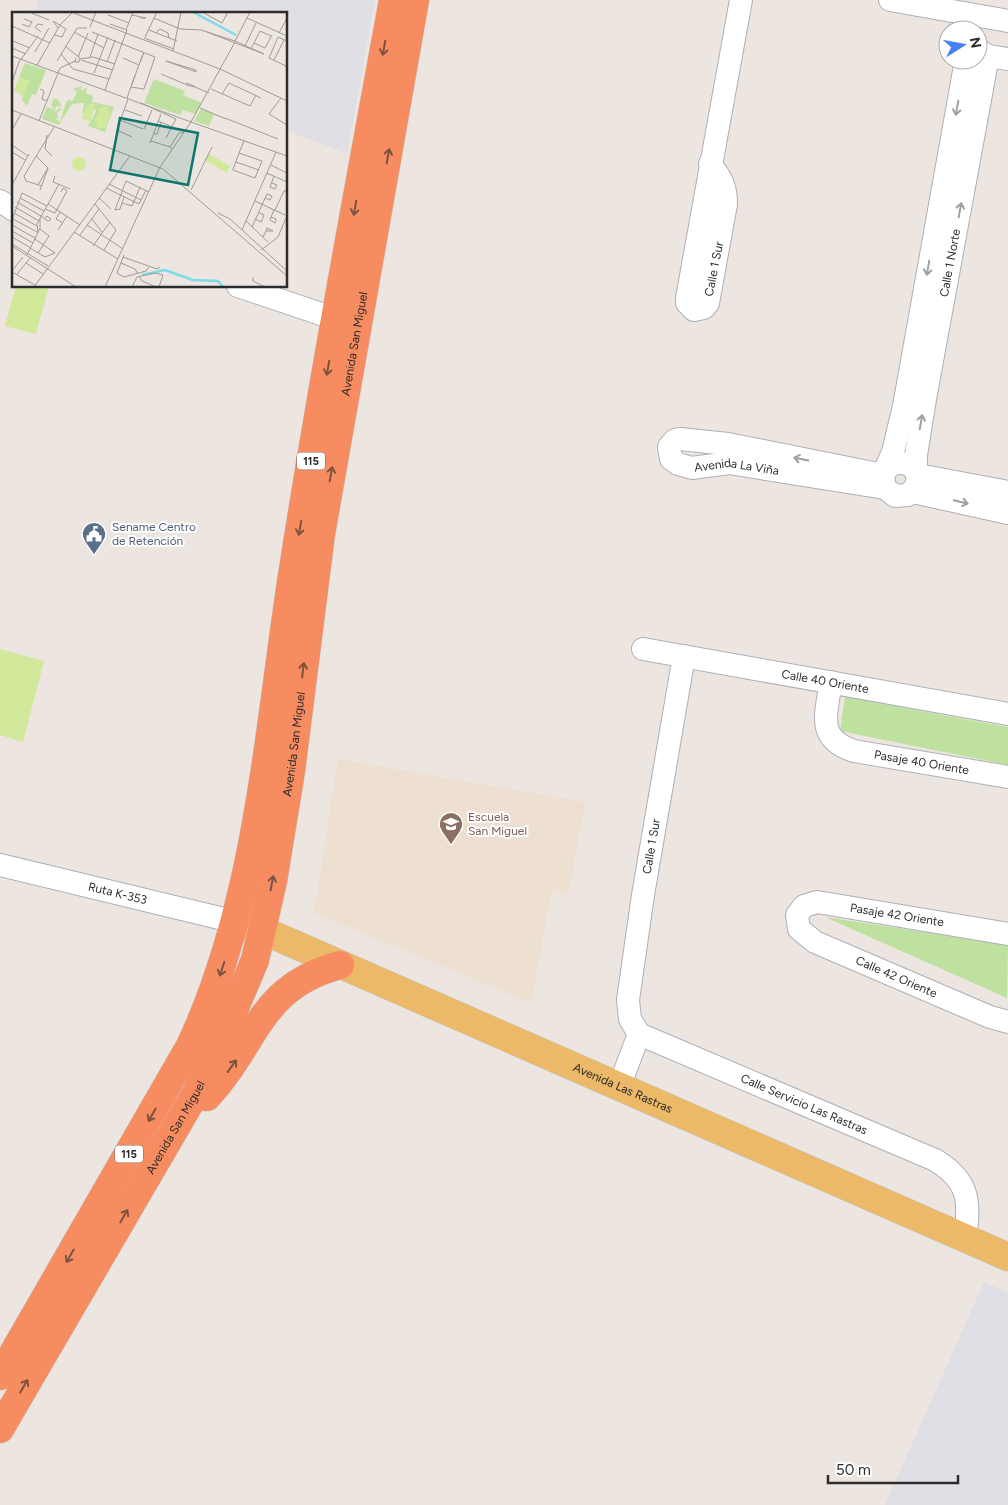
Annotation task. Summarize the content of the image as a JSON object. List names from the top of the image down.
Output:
{
  "streets": {
    "highway": ["Avenida San Miguel", "115"],
    "main road": ["Avenida Las Rastras"],
    "street": [
      "Calle 1 Norte",
      "Calle 1 Sur",
      "Avenida La Viña",
      "Calle 40 Oriente",
      "Pasaje 40 Oriente",
      "Ruta K-353",
      "Pasaje 42 Oriente",
      "Calle 42 Oriente",
      "Calle Servicio Las Rastras"
    ]
  },
  "crossings": [
    ["Calle 1 Norte", "Avenida La Viña"],
    ["Calle 1 Sur", "Calle 40 Oriente"],
    ["Calle 1 Sur", "Calle Servicio Las Rastras"],
    ["Avenida San Miguel", "Ruta K-353"],
    ["Avenida San Miguel", "Avenida Las Rastras"],
    ["Calle 40 Oriente", "Pasaje 40 Oriente"],
    ["Ruta K-353", "Avenida Las Rastras"],
    ["Pasaje 42 Oriente", "Calle 42 Oriente"],
    ["Avenida Las Rastras", "Calle Servicio Las Rastras"]
  ],
  "places": {
    "public building": ["Sename Centro de Retención"],
    "school or university": ["Escuela San Miguel"]
  },
  "scale_bar": "50 m",
  "north": "right"
}
